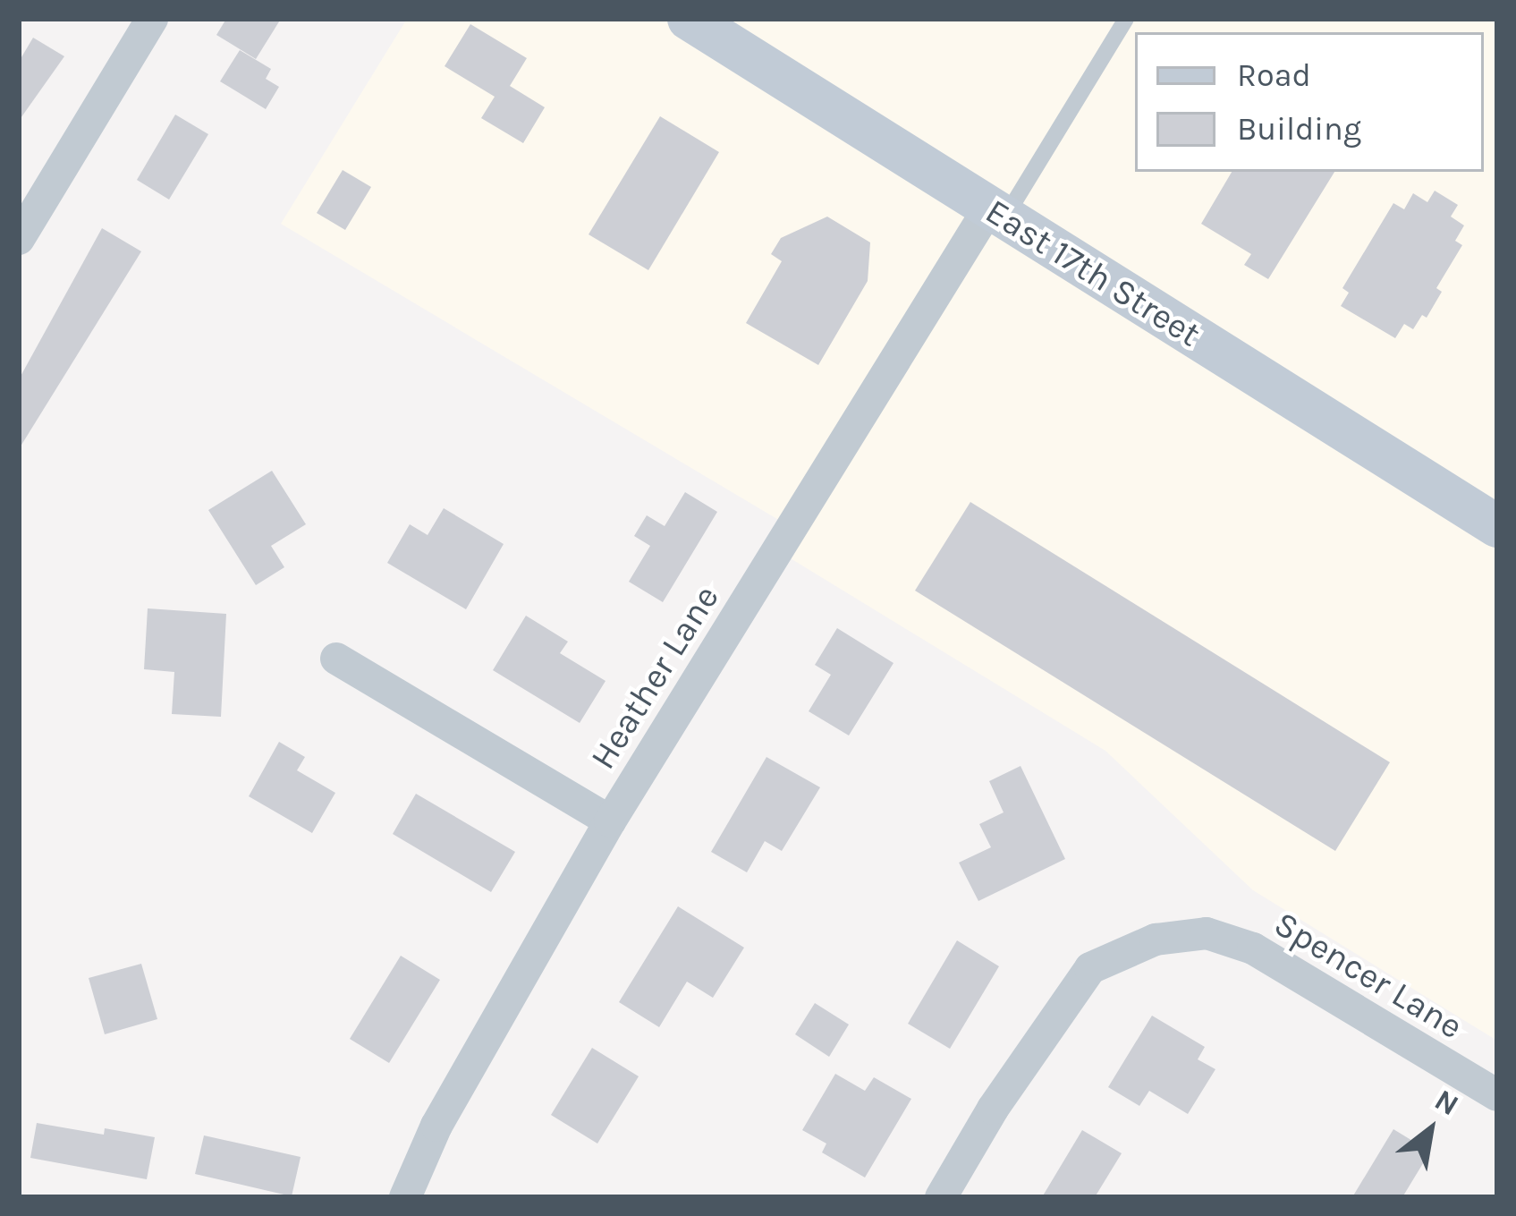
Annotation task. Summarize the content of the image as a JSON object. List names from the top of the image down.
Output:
{
  "streets": {
    "main road": ["East 17th Street"],
    "street": ["Heather Lane", "Spencer Lane"]
  },
  "crossings": [
    ["East 17th Street", "Heather Lane"]
  ],
  "legend": ["Road", "Building"],
  "north": "top right"
}
